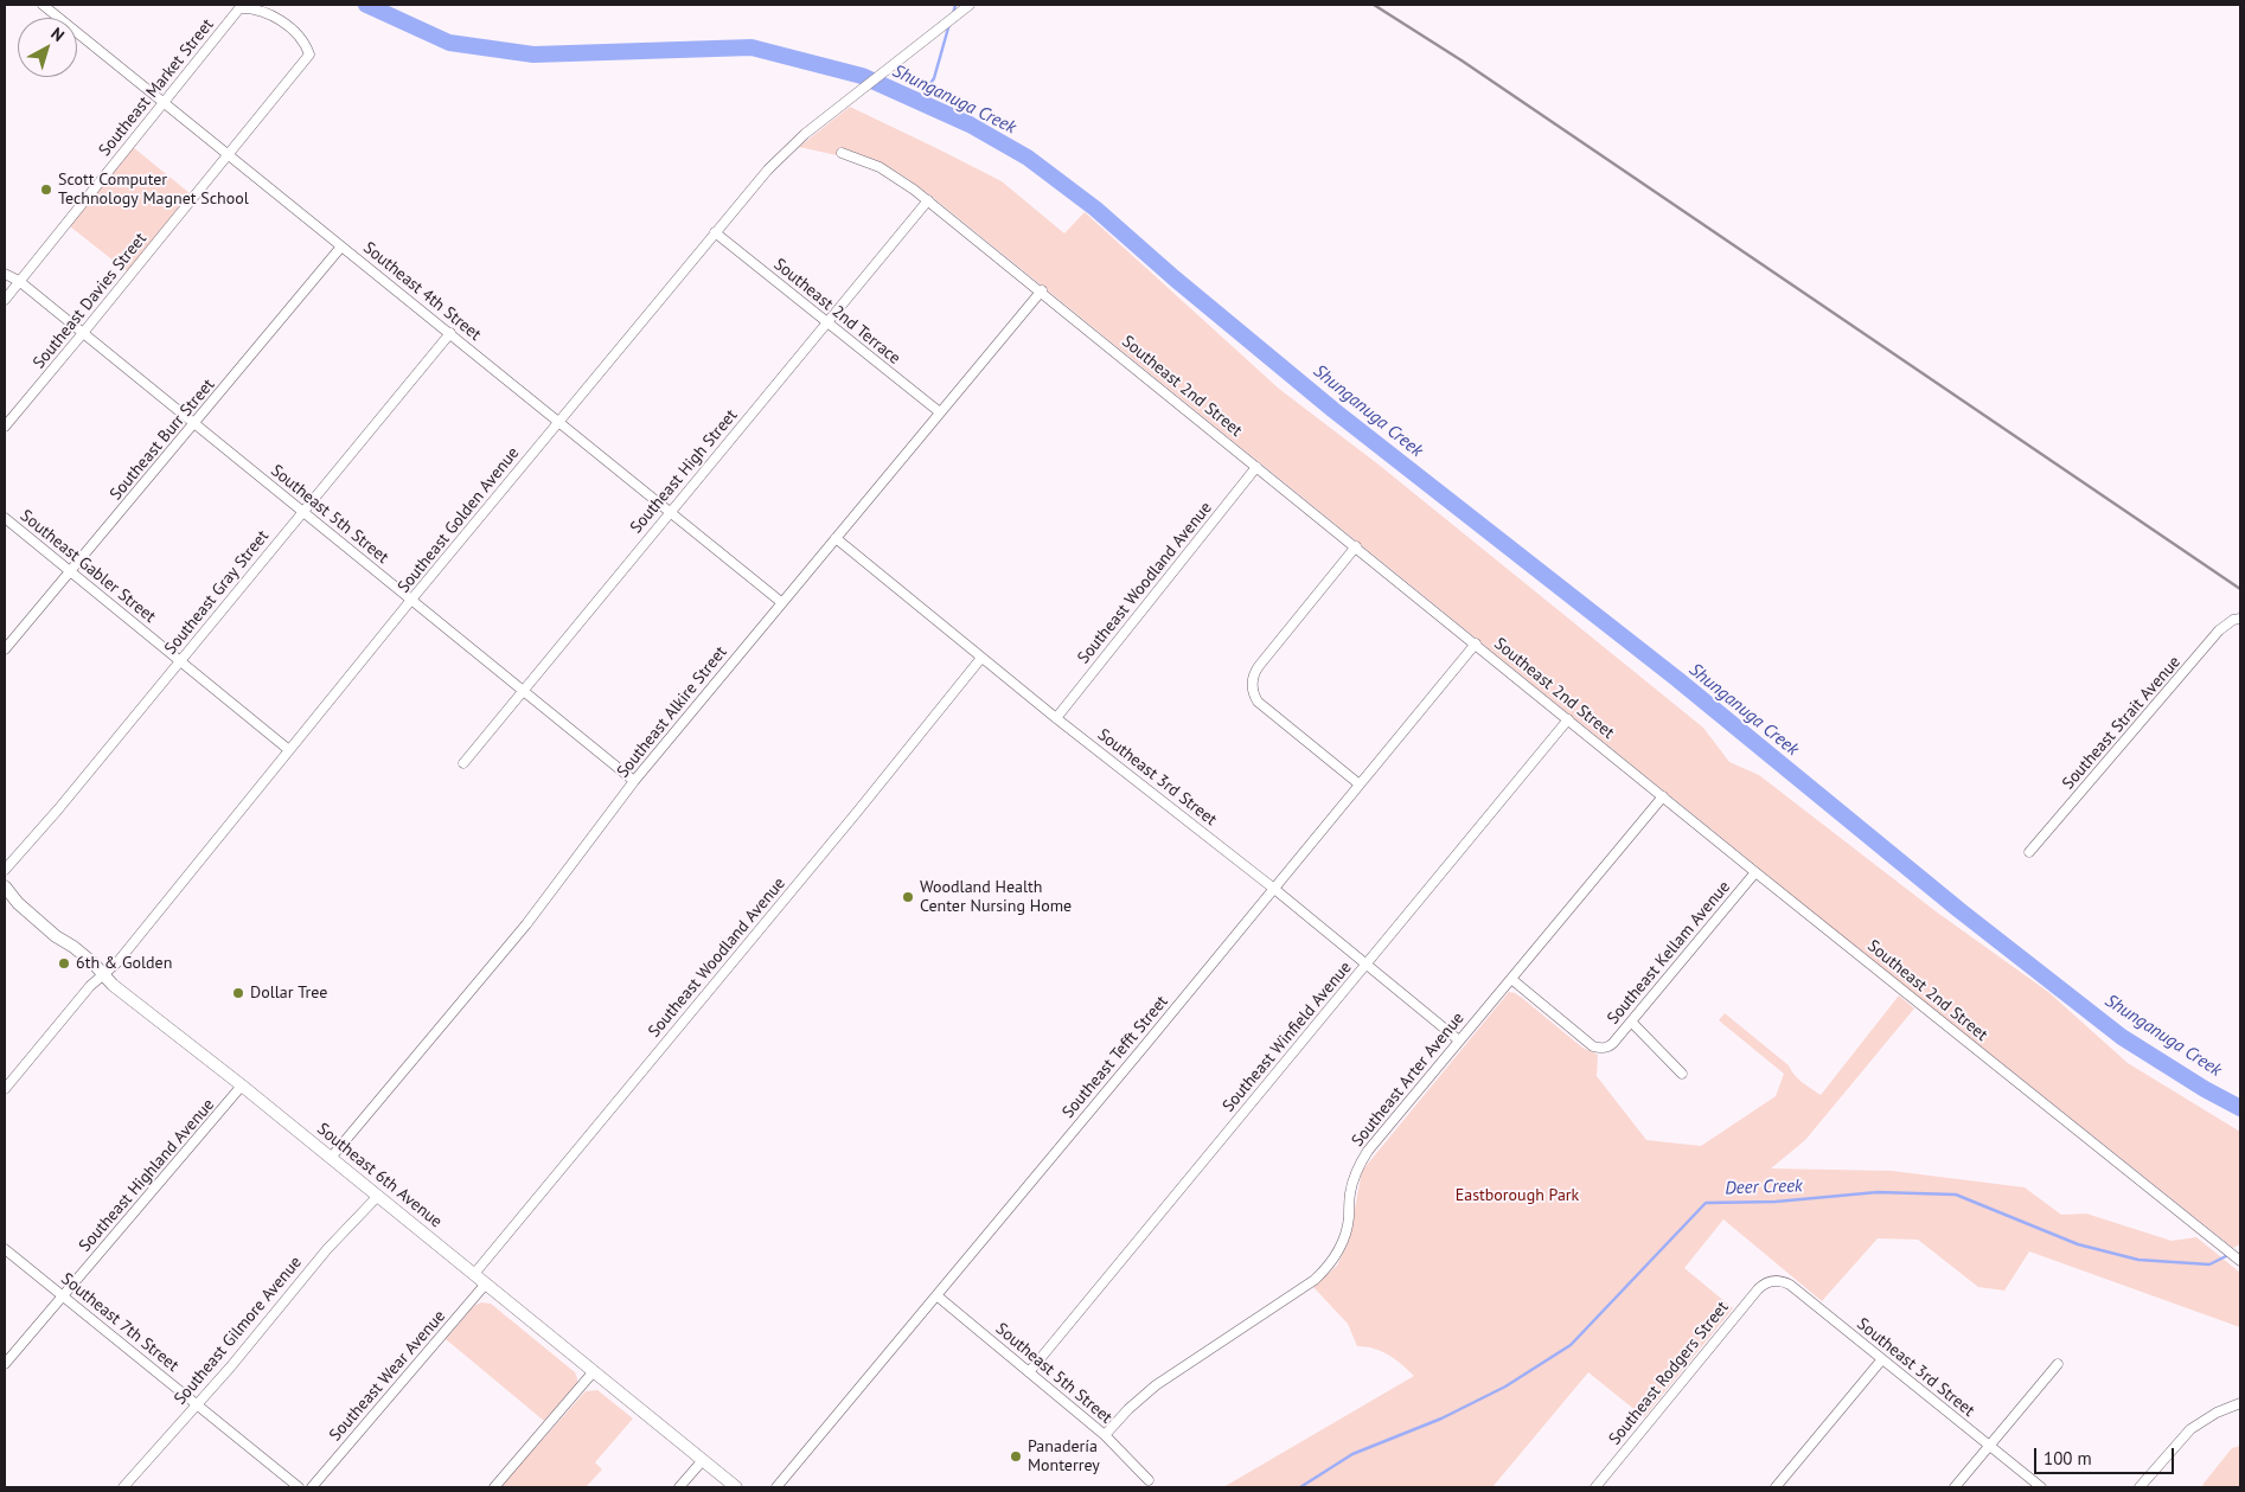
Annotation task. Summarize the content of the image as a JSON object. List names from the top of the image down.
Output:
{
  "streets": {
    "main road": ["Southeast 6th Avenue"],
    "street": [
      "Southeast Market Street",
      "Southeast 4th Street",
      "Southeast Davies Street",
      "Southeast 2nd Terrace",
      "Southeast 2nd Street",
      "Southeast Burr Street",
      "Southeast High Street",
      "Southeast 5th Street",
      "Southeast Golden Avenue",
      "Southeast Gabler Street",
      "Southeast Woodland Avenue",
      "Southeast Gray Street",
      "Southeast Alkire Street",
      "Southeast Strait Avenue",
      "Southeast 3rd Street",
      "Southeast Kellam Avenue",
      "Southeast Winfield Avenue",
      "Southeast Tefft Street",
      "Southeast Arter Avenue",
      "Southeast Highland Avenue",
      "Southeast 7th Street",
      "Southeast Gilmore Avenue",
      "Southeast Rodgers Street",
      "Southeast Wear Avenue"
    ]
  },
  "crossings": [
    ["Southeast Market Street", "Southeast 4th Street"],
    ["Southeast Market Street", "Southeast Davies Street"],
    ["Southeast Market Street", "Southeast 5th Street"],
    ["Southeast 4th Street", "Southeast Davies Street"],
    ["Southeast 4th Street", "Southeast Burr Street"],
    ["Southeast 4th Street", "Southeast High Street"],
    ["Southeast 4th Street", "Southeast Golden Avenue"],
    ["Southeast 4th Street", "Southeast Gray Street"],
    ["Southeast 4th Street", "Southeast Alkire Street"],
    ["Southeast Davies Street", "Southeast 5th Street"],
    ["Southeast 2nd Terrace", "Southeast High Street"],
    ["Southeast 2nd Terrace", "Southeast Golden Avenue"],
    ["Southeast 2nd Terrace", "Southeast Alkire Street"],
    ["Southeast 2nd Street", "Southeast High Street"],
    ["Southeast 2nd Street", "Southeast Woodland Avenue"],
    ["Southeast 2nd Street", "Southeast Alkire Street"],
    ["Southeast 2nd Street", "Southeast Kellam Avenue"],
    ["Southeast 2nd Street", "Southeast Winfield Avenue"],
    ["Southeast 2nd Street", "Southeast Tefft Street"],
    ["Southeast 2nd Street", "Southeast Arter Avenue"],
    ["Southeast Burr Street", "Southeast 5th Street"],
    ["Southeast Burr Street", "Southeast Gabler Street"],
    ["Southeast High Street", "Southeast 5th Street"],
    ["Southeast 5th Street", "Southeast Golden Avenue"],
    ["Southeast 5th Street", "Southeast Gray Street"],
    ["Southeast 5th Street", "Southeast Alkire Street"],
    ["Southeast 5th Street", "Southeast Winfield Avenue"],
    ["Southeast 5th Street", "Southeast Tefft Street"],
    ["Southeast 5th Street", "Southeast Arter Avenue"],
    ["Southeast Golden Avenue", "Southeast Gabler Street"],
    ["Southeast Golden Avenue", "Southeast 6th Avenue"],
    ["Southeast Gabler Street", "Southeast Gray Street"],
    ["Southeast Woodland Avenue", "Southeast 3rd Street"],
    ["Southeast Woodland Avenue", "Southeast 6th Avenue"],
    ["Southeast Alkire Street", "Southeast 3rd Street"],
    ["Southeast Alkire Street", "Southeast 6th Avenue"],
    ["Southeast 3rd Street", "Southeast Winfield Avenue"],
    ["Southeast 3rd Street", "Southeast Tefft Street"],
    ["Southeast 3rd Street", "Southeast Arter Avenue"],
    ["Southeast 3rd Street", "Southeast Rodgers Street"],
    ["Southeast Kellam Avenue", "Southeast Arter Avenue"],
    ["Southeast Highland Avenue", "Southeast 6th Avenue"],
    ["Southeast Highland Avenue", "Southeast 7th Street"],
    ["Southeast 6th Avenue", "Southeast Gilmore Avenue"],
    ["Southeast 6th Avenue", "Southeast Wear Avenue"],
    ["Southeast 7th Street", "Southeast Gilmore Avenue"]
  ],
  "water": ["Shunganuga Creek", "Deer Creek"],
  "parks": ["Eastborough Park"],
  "places": [
    "Scott Computer Technology Magnet School",
    "Woodland Health Center Nursing Home",
    "6th & Golden",
    "Dollar Tree",
    "Panadería Monterrey"
  ],
  "scale_bar": "100 m",
  "north": "top right"
}
